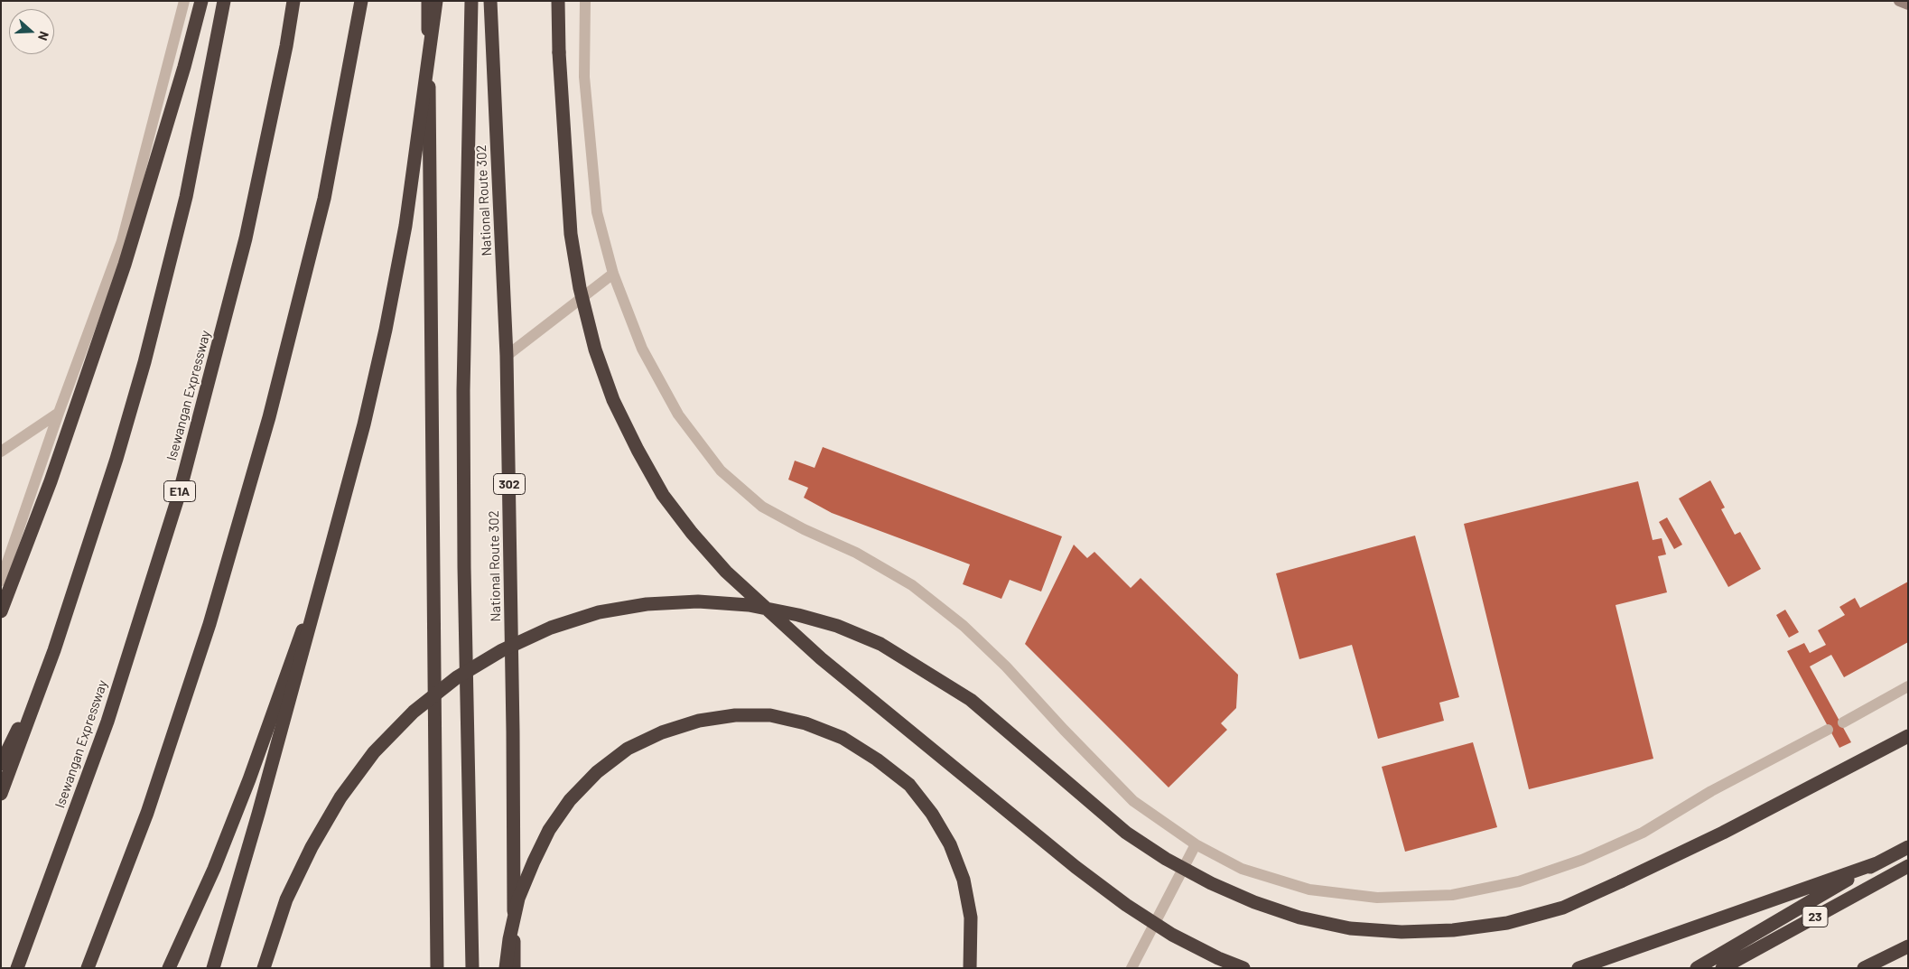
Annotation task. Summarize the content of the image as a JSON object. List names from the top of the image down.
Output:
{
  "streets": {
    "highway": [
      "National Route 302",
      "Isewangan Expressway",
      "302",
      "E1A",
      "23"
    ]
  },
  "north": "right"
}
